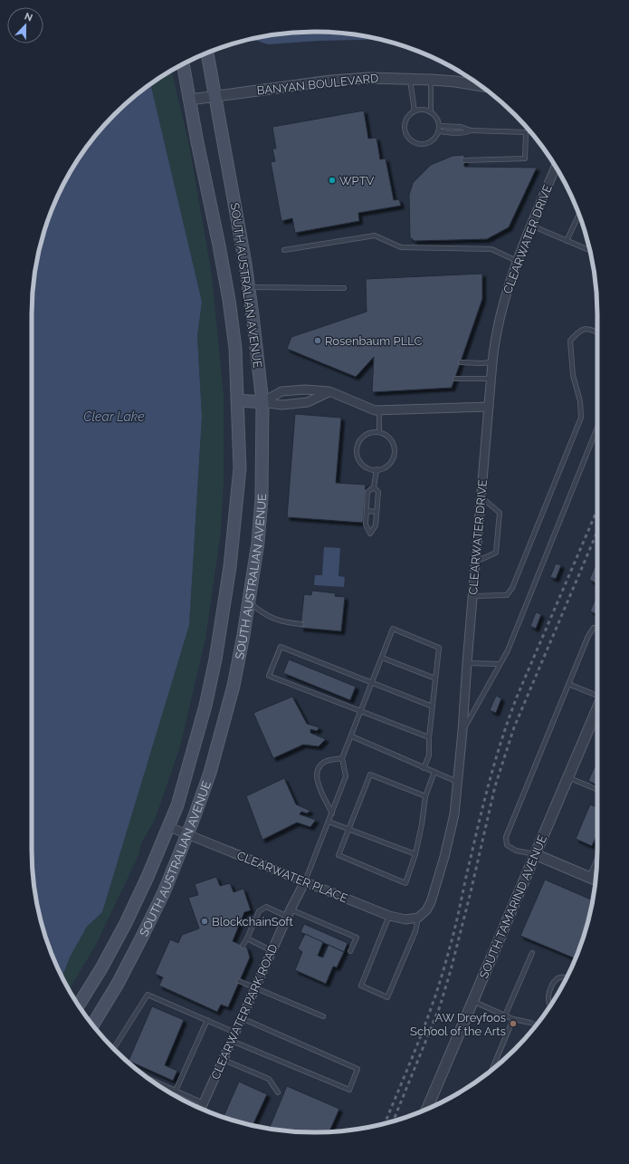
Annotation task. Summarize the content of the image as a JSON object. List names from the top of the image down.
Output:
{
  "streets": {
    "main road": ["SOUTH AUSTRALIAN AVENUE"],
    "street": [
      "BANYAN BOULEVARD",
      "CLEARWATER DRIVE",
      "CLEARWATER PLACE",
      "SOUTH TAMARIND AVENUE",
      "CLEARWATER PARK ROAD"
    ]
  },
  "crossings": [
    ["BANYAN BOULEVARD", "SOUTH AUSTRALIAN AVENUE"],
    ["CLEARWATER DRIVE", "CLEARWATER PLACE"],
    ["SOUTH AUSTRALIAN AVENUE", "CLEARWATER PLACE"],
    ["CLEARWATER PLACE", "CLEARWATER PARK ROAD"]
  ],
  "water": ["Clear Lake"],
  "places": [
    "WPTV",
    "Rosenbaum PLLC",
    "BlockchainSoft",
    "AW Dreyfoos School of the Arts"
  ],
  "north": "top"
}
